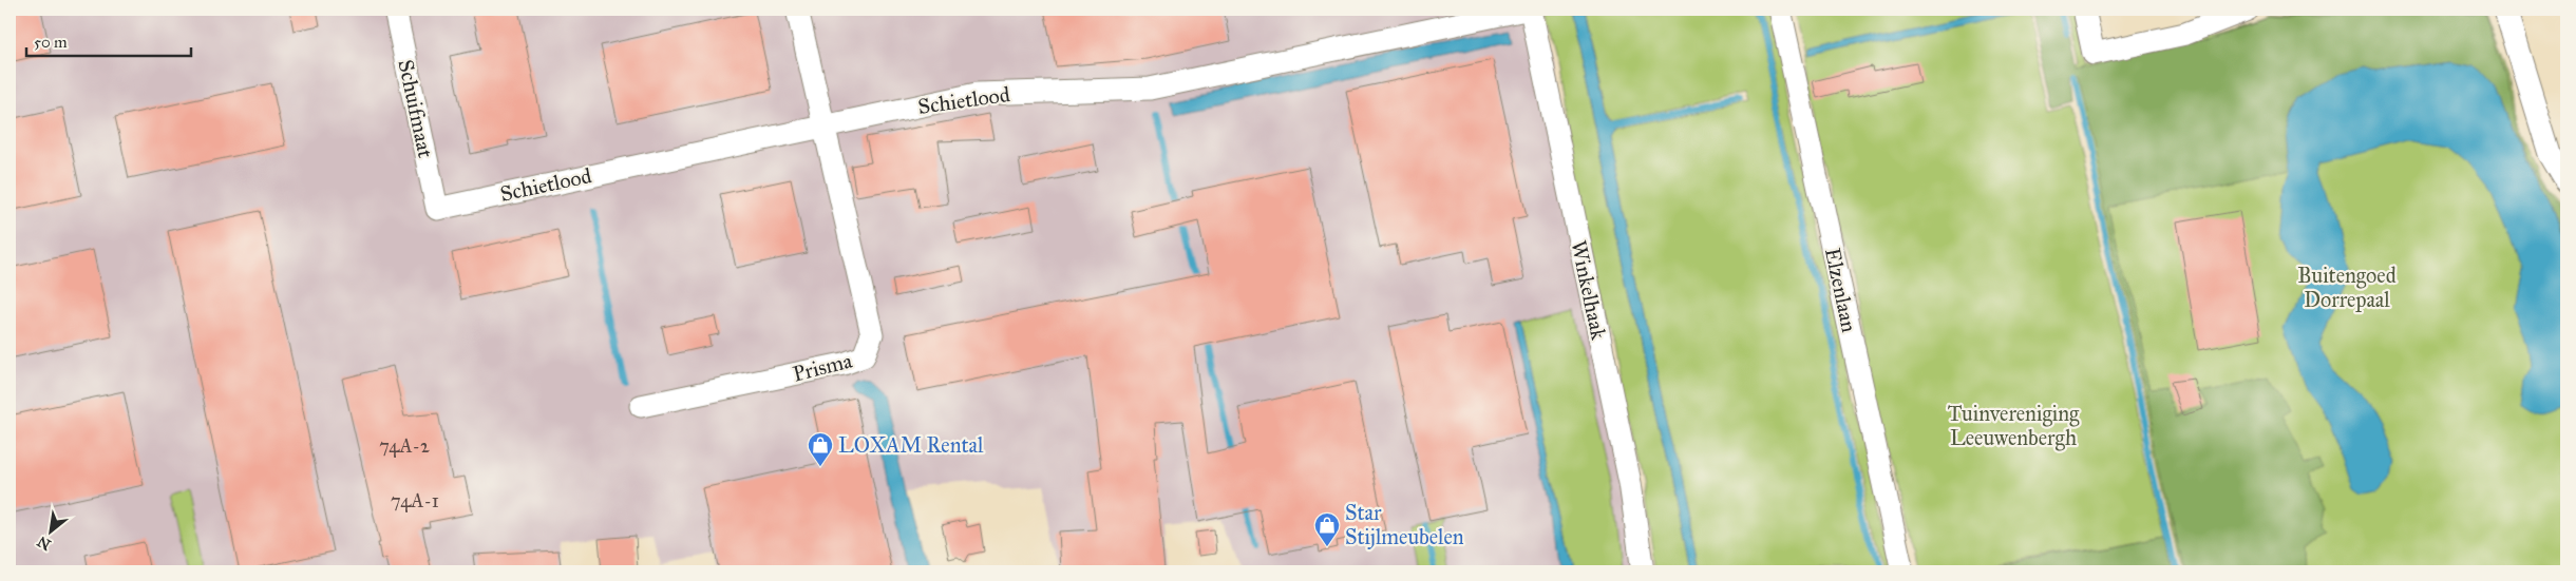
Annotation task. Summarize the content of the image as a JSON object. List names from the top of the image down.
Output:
{
  "streets": {
    "street": [
      "Schietlood",
      "Schuifmaat",
      "Winkelhaak",
      "Elzenlaan",
      "Prisma"
    ]
  },
  "crossings": [
    ["Schietlood", "Schuifmaat"],
    ["Schietlood", "Prisma"]
  ],
  "parks": ["Buitengoed Dorrepaal", "Tuinvereniging Leeuwenbergh"],
  "places": {
    "shop": ["LOXAM Rental", "Star Stijlmeubelen"]
  },
  "house_numbers": ["74A-2", "74A-1"],
  "scale_bar": "50 m",
  "north": "bottom left"
}
